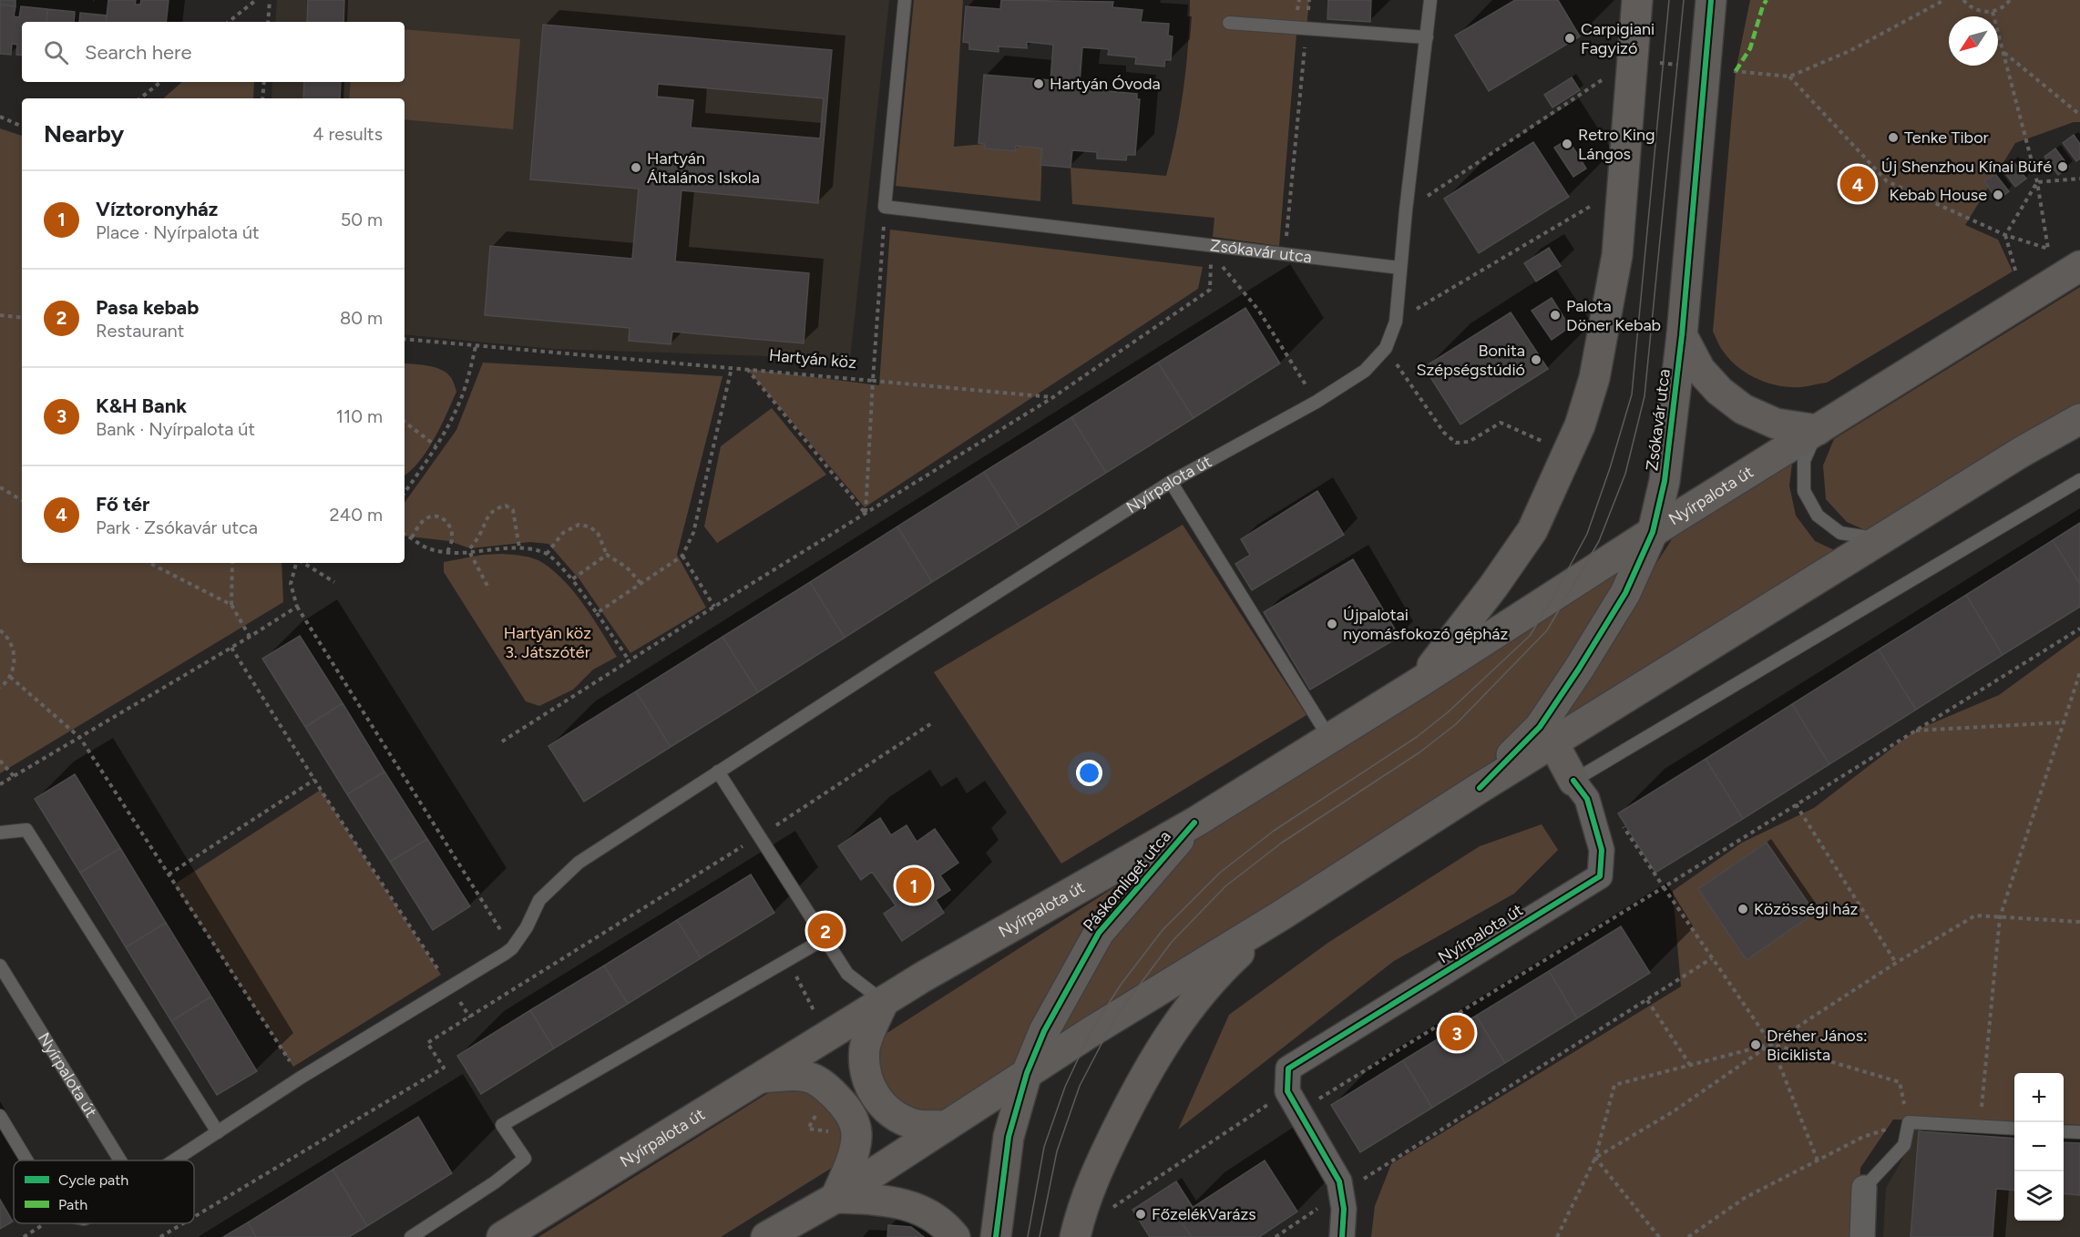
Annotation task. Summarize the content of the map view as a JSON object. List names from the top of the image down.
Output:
{
  "streets": {
    "main road": ["Zsókavár utca", "Nyírpalota út", "Páskomliget utca"],
    "path": ["Hartyán köz"]
  },
  "crossings": [
    ["Zsókavár utca", "Hartyán köz"],
    ["Zsókavár utca", "Nyírpalota út"],
    ["Nyírpalota út", "Páskomliget utca"]
  ],
  "parks": ["Hartyán köz 3. Játszótér"],
  "places": [
    "Carpigiani Fagyizó",
    "Hartyán Óvoda",
    "Tenke Tibor",
    "Retro King Lángos",
    "Új Shenzhou Kínai Büfé",
    "Hartyán Általános Iskola",
    "Kebab House",
    "Palota Döner Kebab",
    "Bonita Szépségstúdió",
    "Újpalotai nyomásfokozó gépház",
    "Közösségi ház",
    "Dréher János: Biciklista",
    "FőzelékVarázs"
  ],
  "legend": ["Cycle path", "Path"],
  "north": "bottom left",
  "page": {
    "search": "Search here",
    "heading": ["Nearby", "4 results"],
    "pins": [
      "4",
      "1",
      "2",
      "3"
    ],
    "list": [
      {
        "mark": "1",
        "name": "Víztoronyház",
        "note": "Place · Nyírpalota út",
        "value": "50 m"
      },
      {
        "mark": "2",
        "name": "Pasa kebab",
        "note": "Restaurant",
        "value": "80 m"
      },
      {
        "mark": "3",
        "name": "K&H Bank",
        "note": "Bank · Nyírpalota út",
        "value": "110 m"
      },
      {
        "mark": "4",
        "name": "Fő tér",
        "note": "Park · Zsókavár utca",
        "value": "240 m"
      }
    ],
    "map_buttons": ["+", "−"]
  }
}
